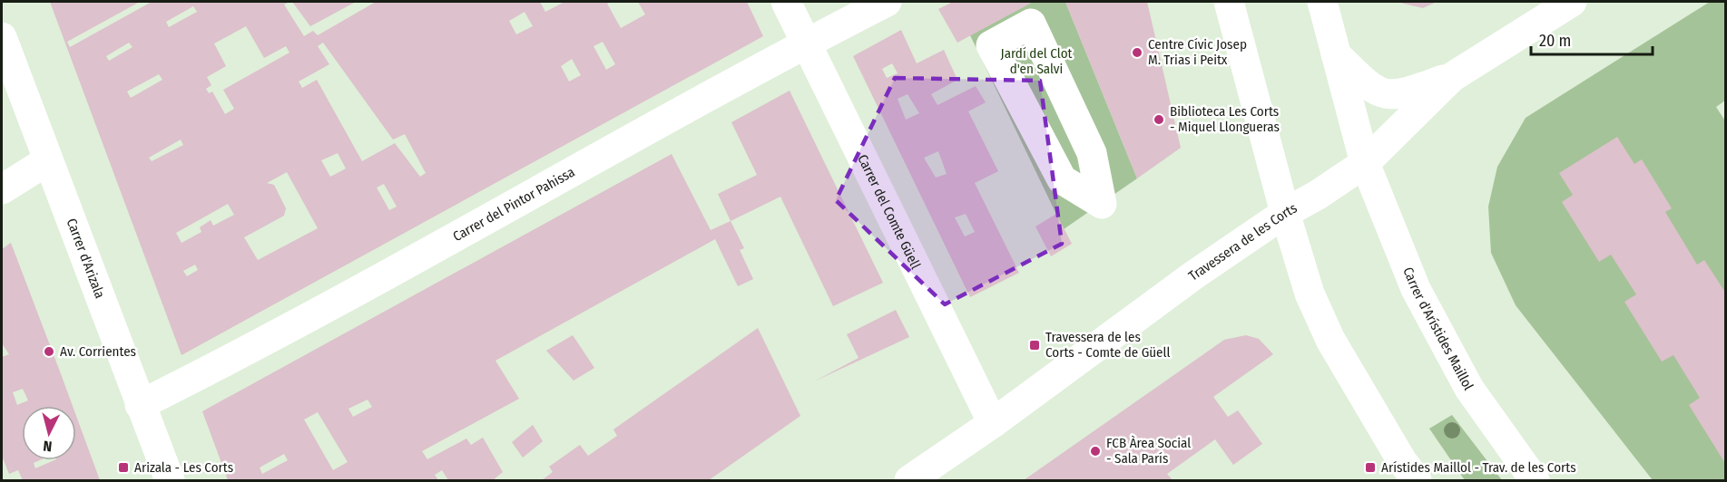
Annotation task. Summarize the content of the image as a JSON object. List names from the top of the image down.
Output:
{
  "streets": {
    "street": [
      "Carrer del Pintor Pahissa",
      "Carrer del Comte Güell",
      "Travessera de les Corts",
      "Carrer d'Arizala",
      "Carrer d'Arístides Maillol"
    ]
  },
  "crossings": [
    ["Carrer del Pintor Pahissa", "Carrer del Comte Güell"],
    ["Carrer del Pintor Pahissa", "Carrer d'Arizala"],
    ["Carrer del Comte Güell", "Travessera de les Corts"],
    ["Travessera de les Corts", "Carrer d'Arístides Maillol"]
  ],
  "parks": ["Jardí del Clot d'en Salvi"],
  "places": {
    "other": [
      "Centre Cívic Josep M. Trias i Peitx",
      "Biblioteca Les Corts - Miquel Llongueras",
      "Av. Corrientes",
      "FCB Àrea Social - Sala París"
    ],
    "transit": ["Travessera de les Corts - Comte de Güell", "Arizala - Les Corts", "Arístides Maillol - Trav. de les Corts"]
  },
  "scale_bar": "20 m",
  "north": "bottom"
}
